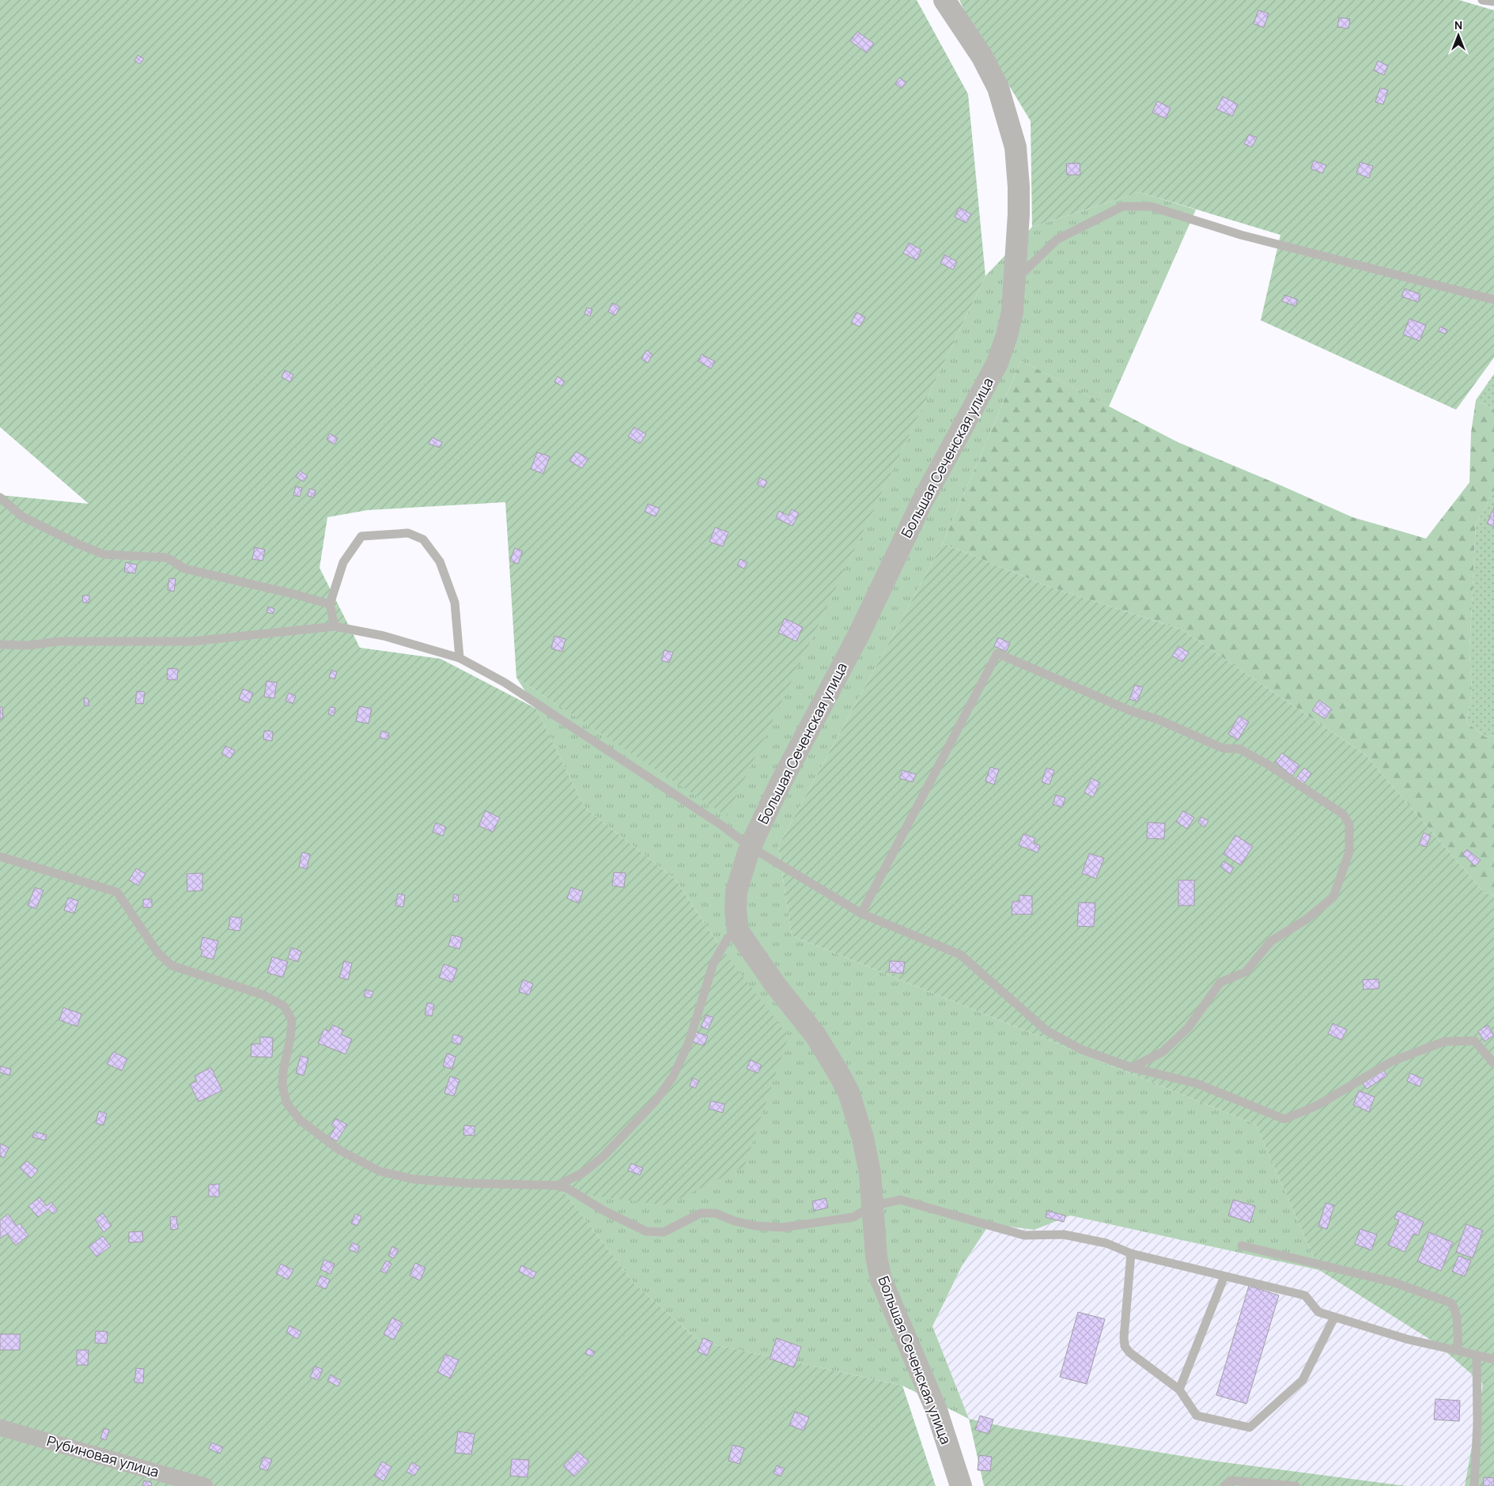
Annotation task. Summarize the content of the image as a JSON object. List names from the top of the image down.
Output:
{
  "streets": {
    "street": ["Большая Сеченская улица", "Рубиновая улица"]
  },
  "north": "top"
}
